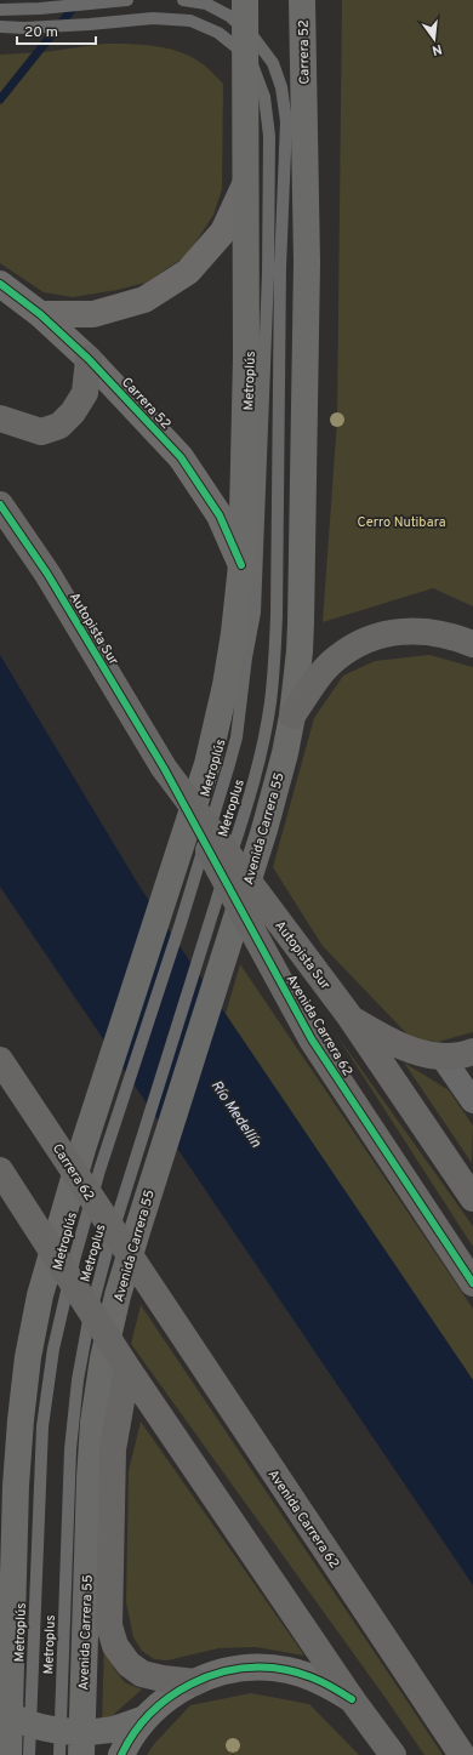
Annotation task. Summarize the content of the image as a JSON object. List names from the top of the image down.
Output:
{
  "streets": {
    "highway": ["Autopista Sur", "Avenida Carrera 62", "Carrera 62"],
    "main road": ["Carrera 52", "Avenida Carrera 55"],
    "lane": ["Metroplús", "Metroplus"]
  },
  "crossings": [
    ["Carrera 52", "Metroplus"],
    ["Carrera 52", "Avenida Carrera 55"],
    ["Autopista Sur", "Avenida Carrera 62"],
    ["Metroplus", "Avenida Carrera 55"],
    ["Avenida Carrera 62", "Carrera 62"]
  ],
  "water": ["Río Medellín"],
  "parks": ["Cerro Nutibara"],
  "scale_bar": "20 m",
  "north": "bottom"
}
